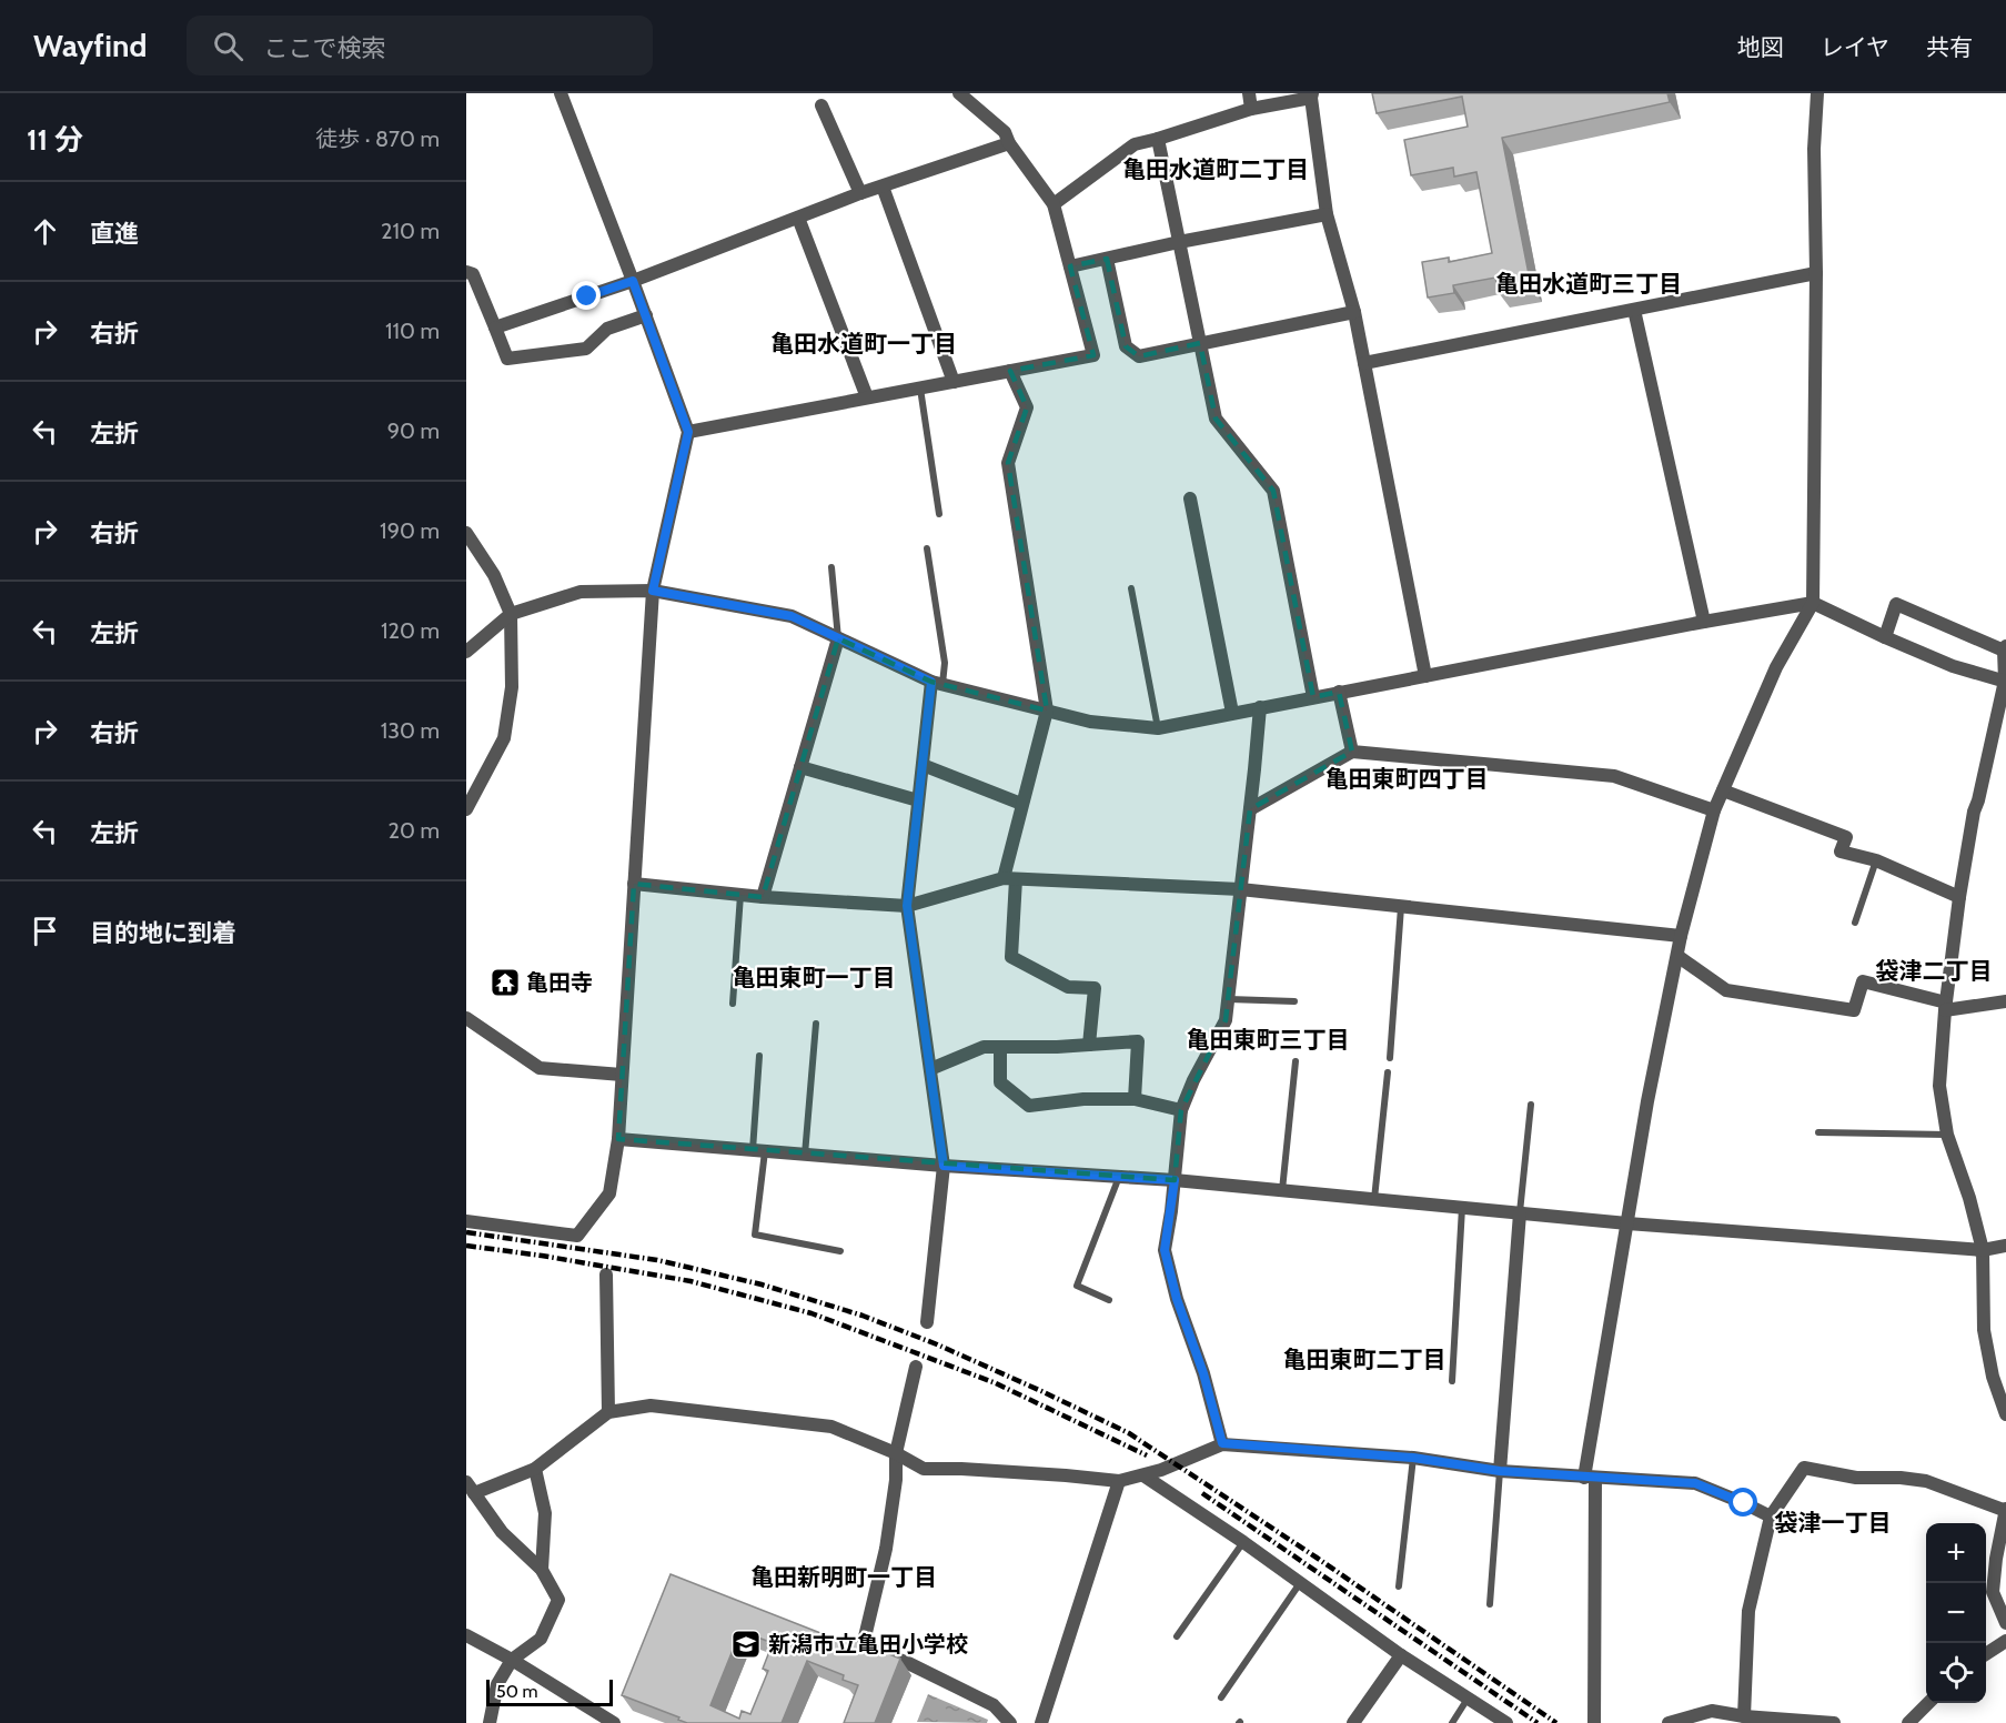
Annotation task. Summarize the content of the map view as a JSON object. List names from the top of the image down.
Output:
{
  "districts": [
    "亀田水道町二丁目",
    "亀田水道町三丁目",
    "亀田水道町一丁目",
    "亀田東町四丁目",
    "袋津二丁目",
    "亀田東町一丁目",
    "亀田東町三丁目",
    "亀田東町二丁目",
    "袋津一丁目",
    "亀田新明町一丁目"
  ],
  "places": {
    "temple": ["亀田寺"],
    "school or university": ["新潟市立亀田小学校"]
  },
  "scale_bar": "50 m",
  "page": {
    "header": "Wayfind",
    "search": "ここで検索",
    "nav": ["地図", "レイヤ", "共有"],
    "heading": ["11 分", "徒歩 · 870 m"],
    "list": [
      ["直進", "210 m"],
      ["右折", "110 m"],
      ["左折", "90 m"],
      ["右折", "190 m"],
      ["左折", "120 m"],
      ["右折", "130 m"],
      ["左折", "20 m"],
      "目的地に到着"
    ],
    "map_buttons": ["+", "−"],
    "scale": "50 m"
  }
}
